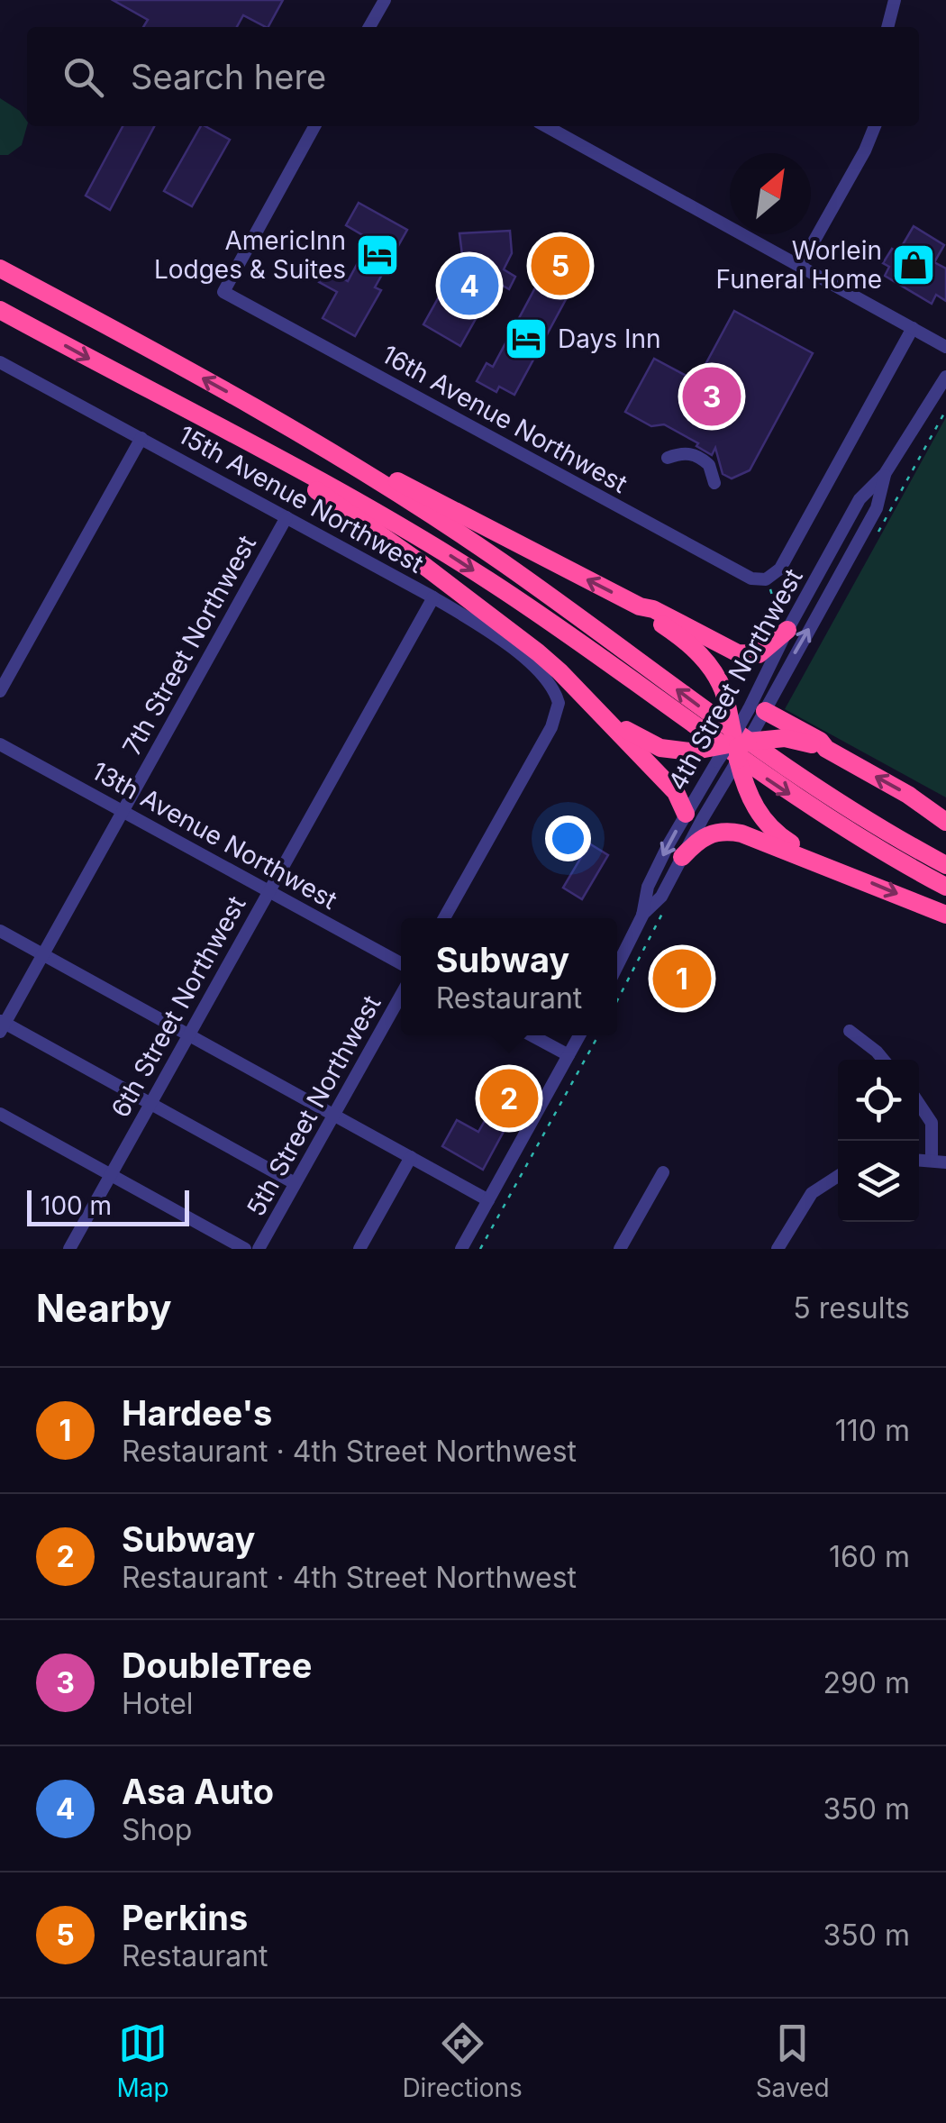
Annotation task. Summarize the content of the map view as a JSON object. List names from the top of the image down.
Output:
{
  "streets": {
    "street": [
      "16th Avenue Northwest",
      "15th Avenue Northwest",
      "7th Street Northwest",
      "4th Street Northwest",
      "13th Avenue Northwest",
      "6th Street Northwest",
      "5th Street Northwest"
    ]
  },
  "crossings": [
    ["15th Avenue Northwest", "7th Street Northwest"],
    ["15th Avenue Northwest", "6th Street Northwest"],
    ["7th Street Northwest", "13th Avenue Northwest"],
    ["13th Avenue Northwest", "6th Street Northwest"]
  ],
  "places": {
    "hotel": ["AmericInn Lodges & Suites", "Days Inn"],
    "shop": ["Worlein Funeral Home"]
  },
  "scale_bar": "100 m",
  "north": "top right",
  "page": {
    "search": "Search here",
    "pins": [
      "5",
      "4",
      "3",
      "1",
      "2"
    ],
    "popup": ["Subway", "Restaurant"],
    "scale": "100 m",
    "heading": ["Nearby", "5 results"],
    "list": [
      {
        "mark": "1",
        "name": "Hardee's",
        "note": "Restaurant · 4th Street Northwest",
        "value": "110 m"
      },
      {
        "mark": "2",
        "name": "Subway",
        "note": "Restaurant · 4th Street Northwest",
        "value": "160 m"
      },
      {
        "mark": "3",
        "name": "DoubleTree",
        "note": "Hotel",
        "value": "290 m"
      },
      {
        "mark": "4",
        "name": "Asa Auto",
        "note": "Shop",
        "value": "350 m"
      },
      {
        "mark": "5",
        "name": "Perkins",
        "note": "Restaurant",
        "value": "350 m"
      }
    ],
    "nav": ["Map", "Directions", "Saved"]
  }
}
